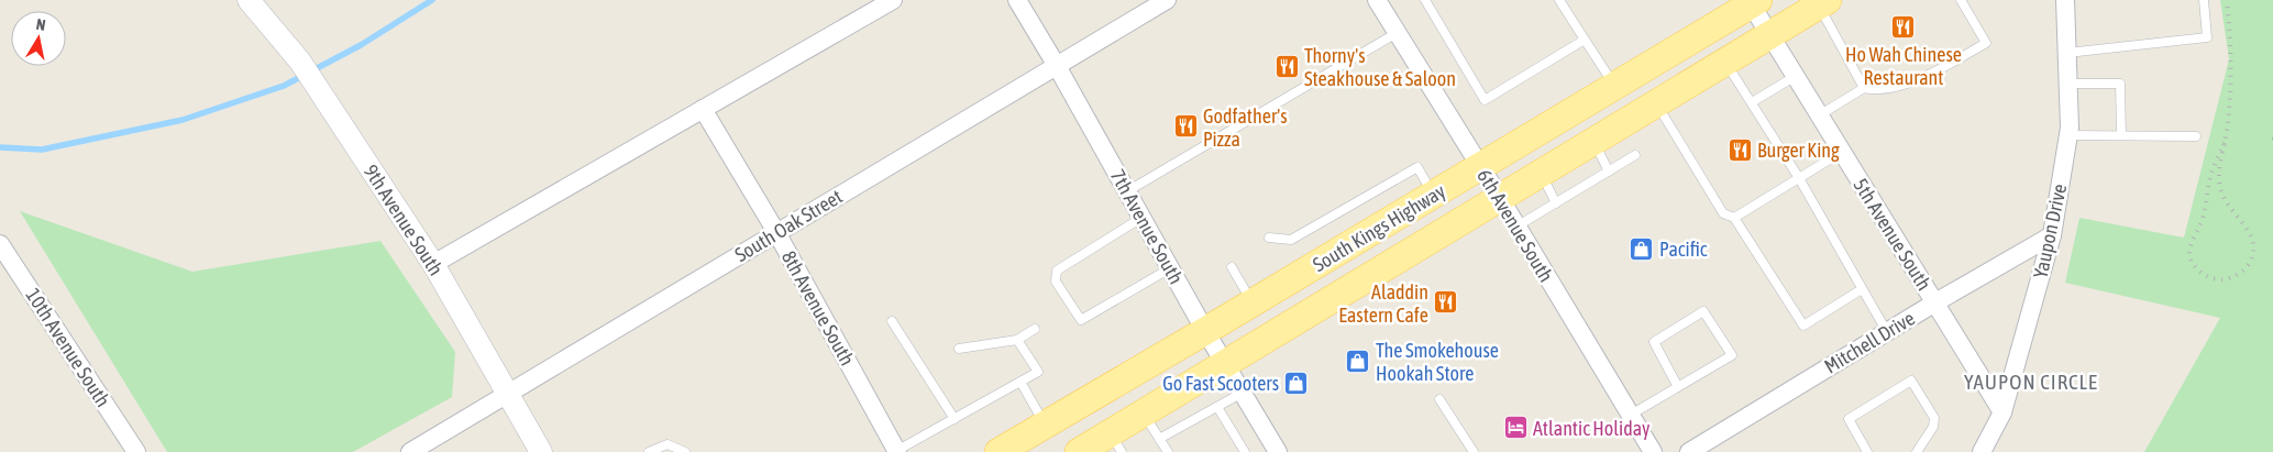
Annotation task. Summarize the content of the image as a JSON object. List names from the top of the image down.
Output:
{
  "streets": {
    "main road": ["South Kings Highway"],
    "street": [
      "9th Avenue South",
      "South Oak Street",
      "6th Avenue South",
      "7th Avenue South",
      "Yaupon Drive",
      "5th Avenue South",
      "8th Avenue South",
      "Mitchell Drive",
      "10th Avenue South"
    ]
  },
  "crossings": [
    ["9th Avenue South", "South Oak Street"],
    ["South Oak Street", "7th Avenue South"],
    ["South Oak Street", "8th Avenue South"],
    ["6th Avenue South", "South Kings Highway"],
    ["7th Avenue South", "South Kings Highway"],
    ["South Kings Highway", "5th Avenue South"],
    ["Yaupon Drive", "5th Avenue South"],
    ["Yaupon Drive", "Mitchell Drive"],
    ["5th Avenue South", "Mitchell Drive"]
  ],
  "districts": ["YAUPON CIRCLE"],
  "places": {
    "restaurant": [
      "Ho Wah Chinese Restaurant",
      "Thorny's Steakhouse & Saloon",
      "Godfather's Pizza",
      "Burger King",
      "Aladdin Eastern Cafe"
    ],
    "shop": ["Pacific", "The Smokehouse Hookah Store", "Go Fast Scooters"],
    "hotel": ["Atlantic Holiday"]
  },
  "north": "top"
}
